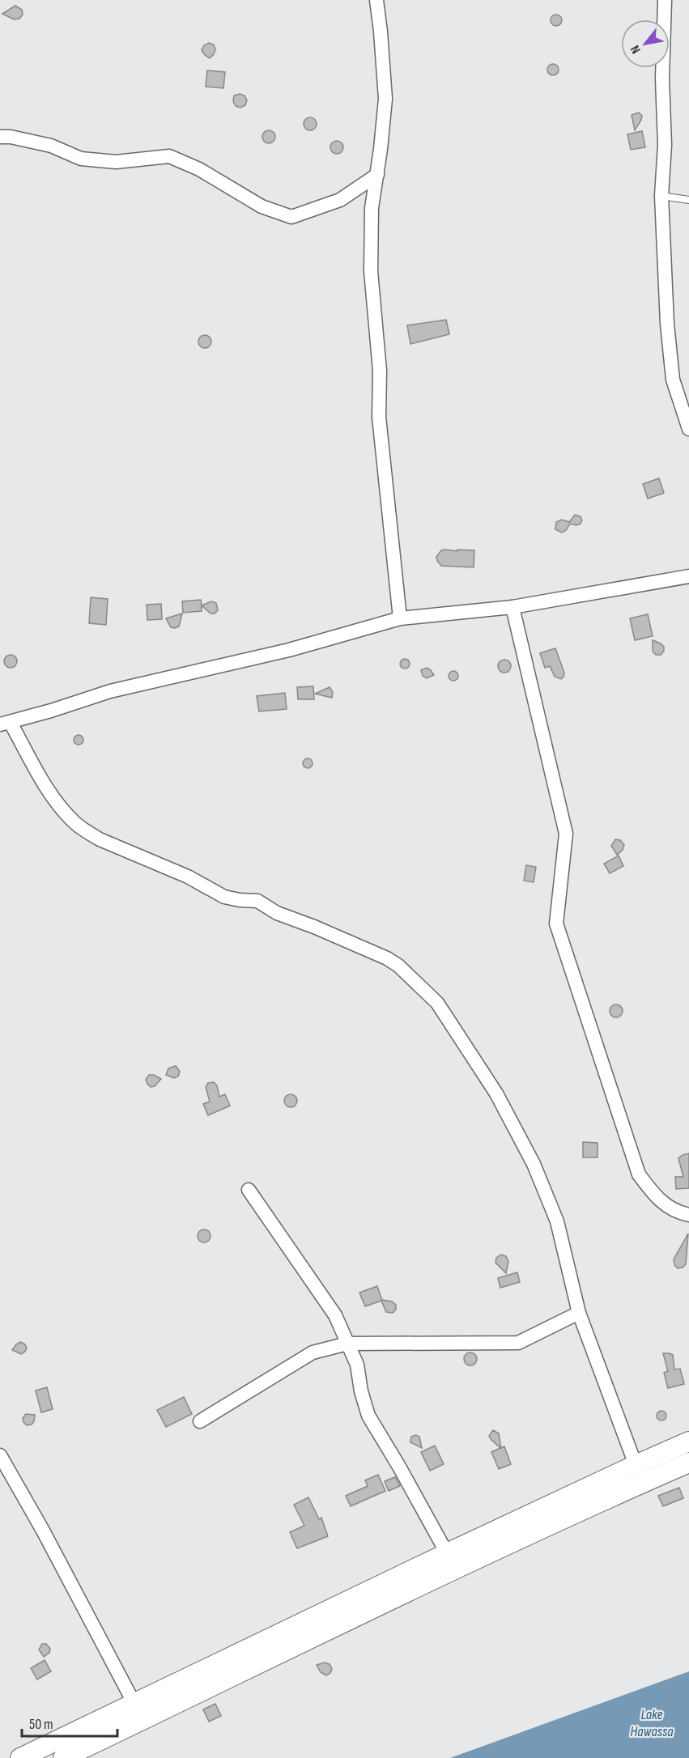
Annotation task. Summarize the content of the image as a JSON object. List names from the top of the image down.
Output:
{
  "water": ["Lake Hawassa"],
  "scale_bar": "50 m",
  "north": "bottom left"
}
